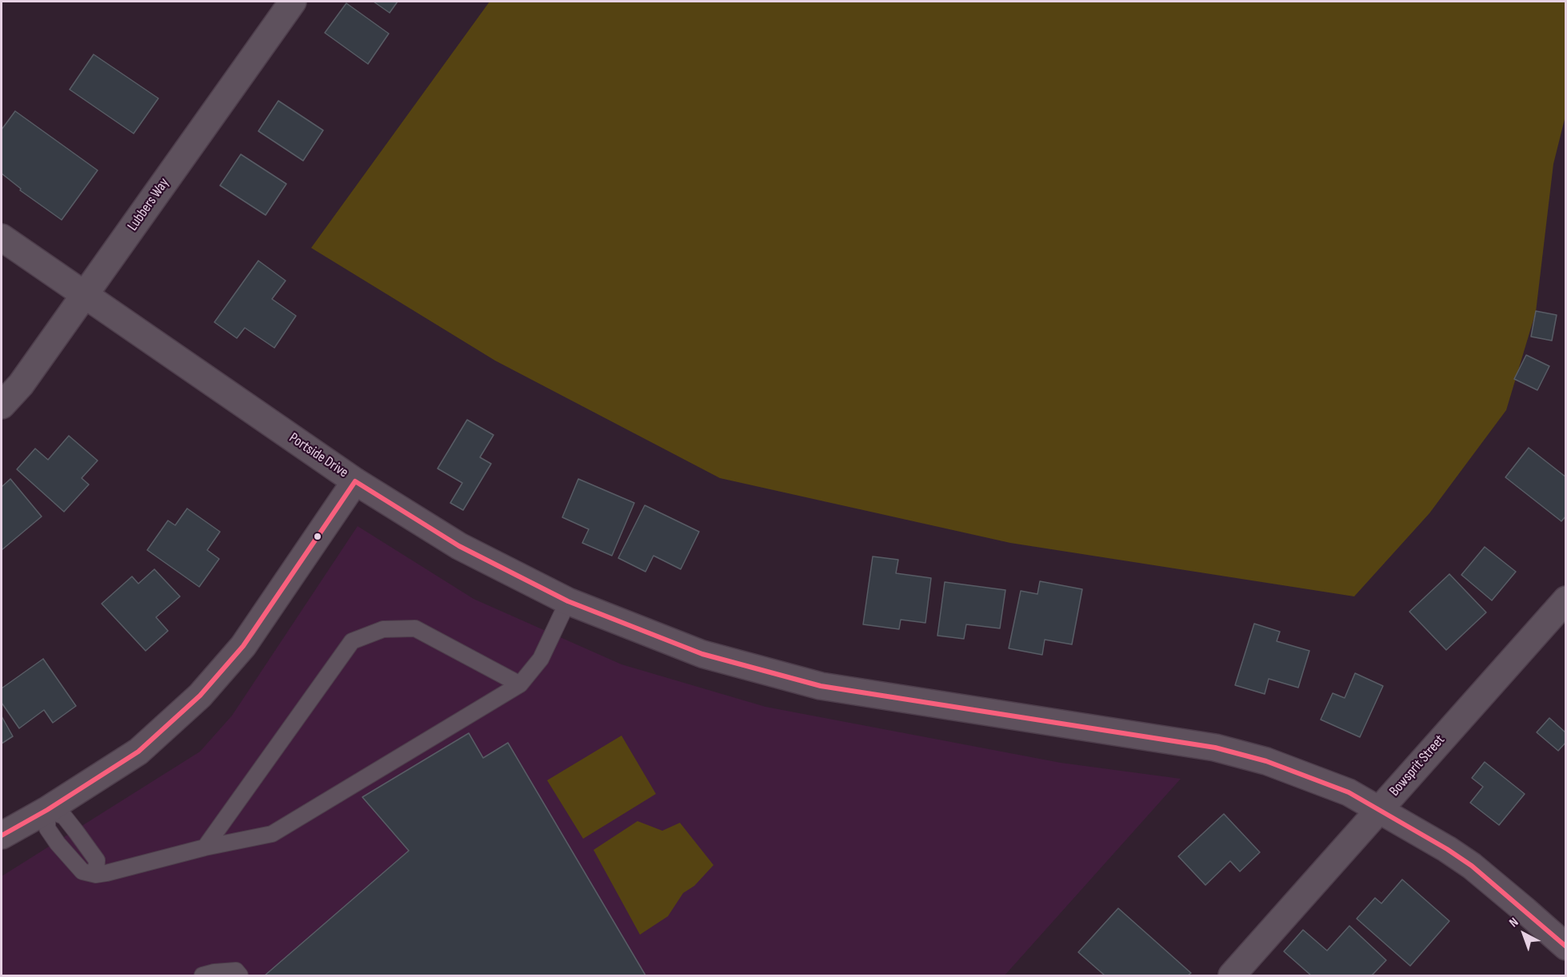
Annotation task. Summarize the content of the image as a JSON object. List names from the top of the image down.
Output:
{
  "streets": {
    "street": ["Lubbers Way", "Portside Drive", "Bowsprit Street"]
  },
  "crossings": [
    ["Lubbers Way", "Portside Drive"],
    ["Portside Drive", "Bowsprit Street"]
  ],
  "north": "top left"
}
